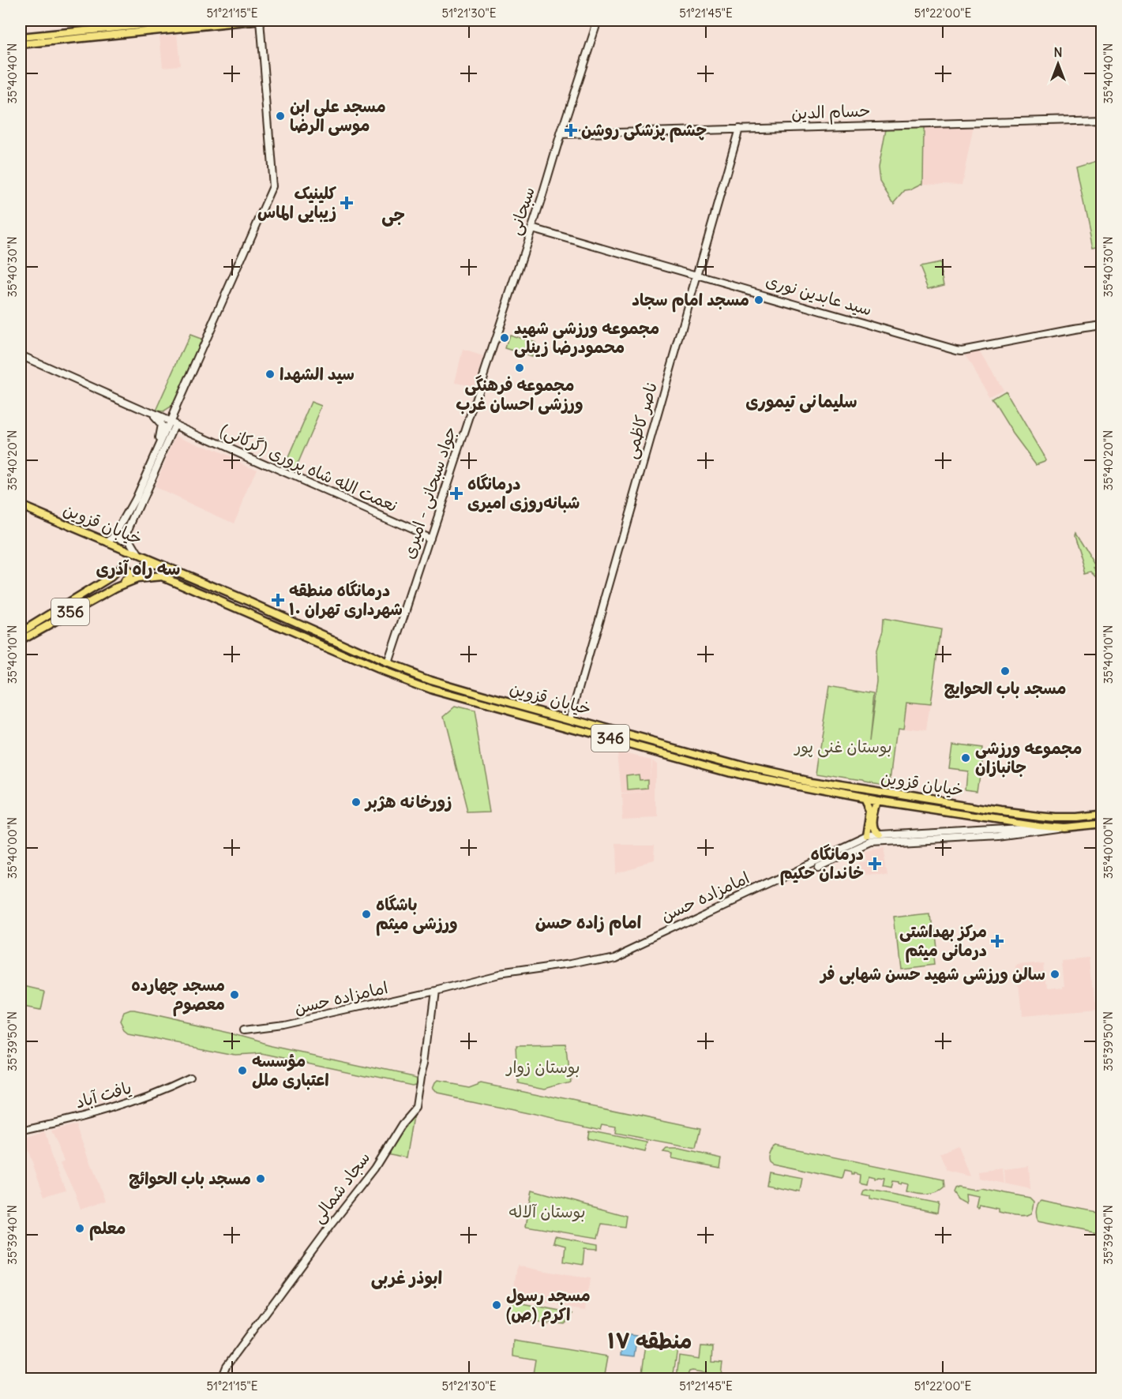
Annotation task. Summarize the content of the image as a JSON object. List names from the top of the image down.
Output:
{
  "streets": {
    "main road": [
      "حسام الدین",
      "سبحانی",
      "سید عابدین نوری",
      "ناصر کاظمی",
      "نعمت الله شاه پروری (گرکانی)",
      "جواد سبحانی - امیری",
      "خیابان قزوین",
      "356",
      "346",
      "امامزاده حسن",
      "یافت آباد",
      "سجاد شمالی"
    ]
  },
  "crossings": [
    ["حسام الدین", "سبحانی"],
    ["حسام الدین", "ناصر کاظمی"],
    ["سبحانی", "سید عابدین نوری"],
    ["سبحانی", "جواد سبحانی - امیری"],
    ["سید عابدین نوری", "ناصر کاظمی"],
    ["ناصر کاظمی", "خیابان قزوین"],
    ["نعمت الله شاه پروری (گرکانی)", "جواد سبحانی - امیری"],
    ["جواد سبحانی - امیری", "خیابان قزوین"],
    ["خیابان قزوین", "356"],
    ["خیابان قزوین", "امامزاده حسن"],
    ["امامزاده حسن", "سجاد شمالی"]
  ],
  "districts": [
    "جی",
    "سلیمانی تیموری",
    "سه راه آذری",
    "امام زاده حسن",
    "ابوذر غربی",
    "منطقه ۱۷"
  ],
  "parks": ["بوستان غنی پور", "بوستان زوار", "بوستان آلاله"],
  "places": {
    "other": [
      "مسجد علی ابن موسی الرضا",
      "مسجد امام سجاد",
      "مجموعه ورزشی شهید محمودرضا زینلی",
      "مجموعه فرهنگی ورزشی احسان غرب",
      "سید الشهدا",
      "مسجد باب الحوایج",
      "مجموعه ورزشی جانبازان",
      "زورخانه هژبر",
      "باشگاه ورزشی میثم",
      "سالن ورزشی شهید حسن شهابی فر",
      "مسجد چهارده معصوم",
      "مؤسسه اعتباری ملل",
      "مسجد باب الحوائج",
      "معلم",
      "مسجد رسول اکرم (ص)"
    ],
    "health": [
      "چشم پزشکی روشن",
      "کلینیک زیبایی الماس",
      "درمانگاه شبانه‌روزی امیری",
      "درمانگاه منطقه ۱۰ شهرداری تهران",
      "درمانگاه خاندان حکیم",
      "مرکز بهداشتی درمانی میثم"
    ]
  },
  "north": "top",
  "coordinates": [
    "51°21'15\"E",
    "51°21'30\"E",
    "51°21'45\"E",
    "51°22'00\"E",
    "35°40'40\"N",
    "35°40'30\"N",
    "35°40'20\"N",
    "35°40'10\"N",
    "35°40'00\"N",
    "35°39'50\"N",
    "35°39'40\"N"
  ]
}
